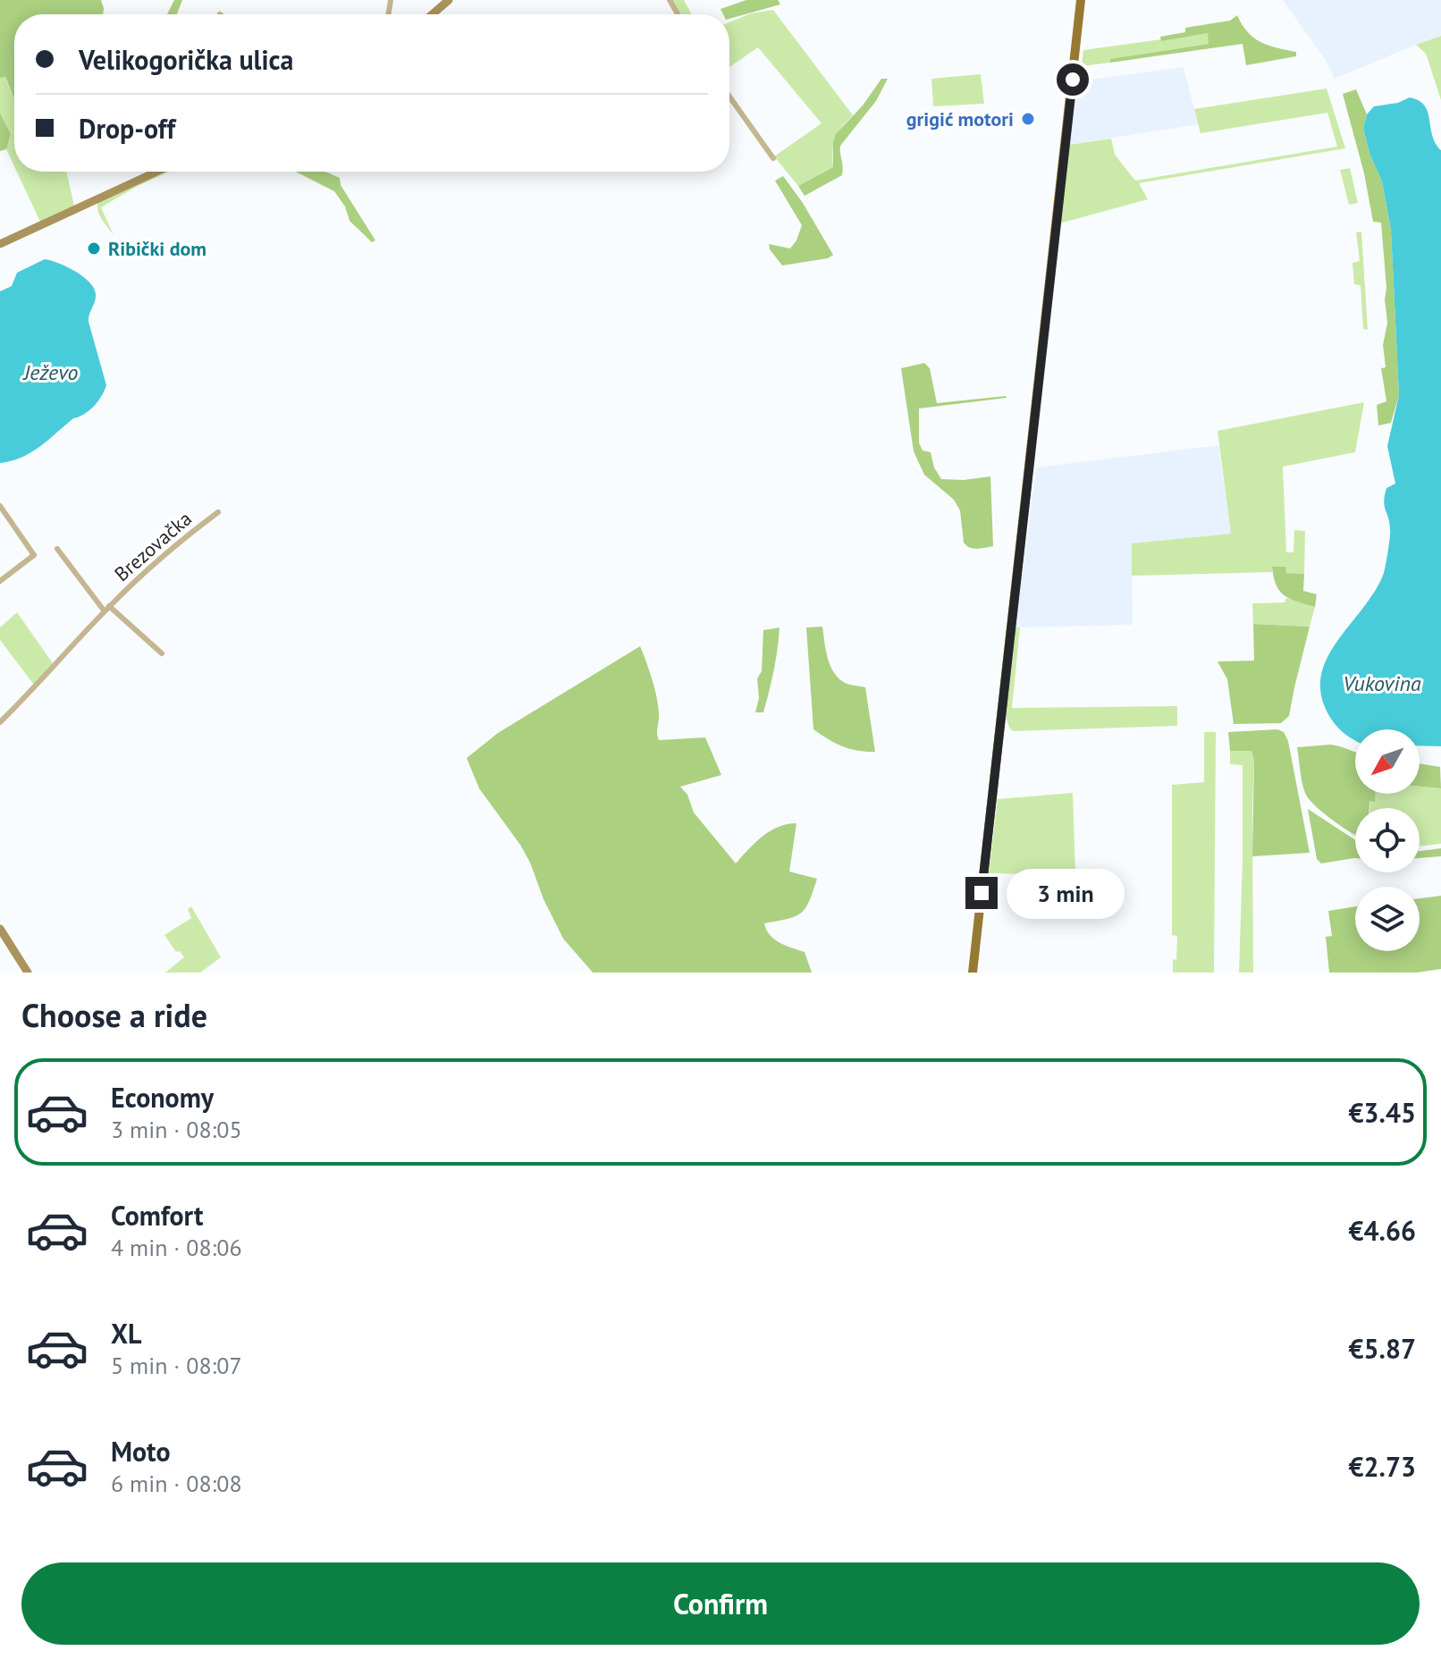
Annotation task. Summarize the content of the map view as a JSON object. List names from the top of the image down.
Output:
{
  "streets": {
    "street": ["Brezovačka"]
  },
  "water": ["Ježevo", "Vukovina"],
  "places": ["grigić motori", "Ribički dom"],
  "north": "bottom left",
  "page": {
    "banner": ["Velikogorička ulica", "Drop-off"],
    "bubble": "3 min",
    "heading": "Choose a ride",
    "list": [
      {
        "name": "Economy",
        "note": "3 min · 08:05",
        "value": "€3.45"
      },
      {
        "name": "Comfort",
        "note": "4 min · 08:06",
        "value": "€4.66"
      },
      {
        "name": "XL",
        "note": "5 min · 08:07",
        "value": "€5.87"
      },
      {
        "name": "Moto",
        "note": "6 min · 08:08",
        "value": "€2.73"
      }
    ],
    "buttons": "Confirm"
  }
}
